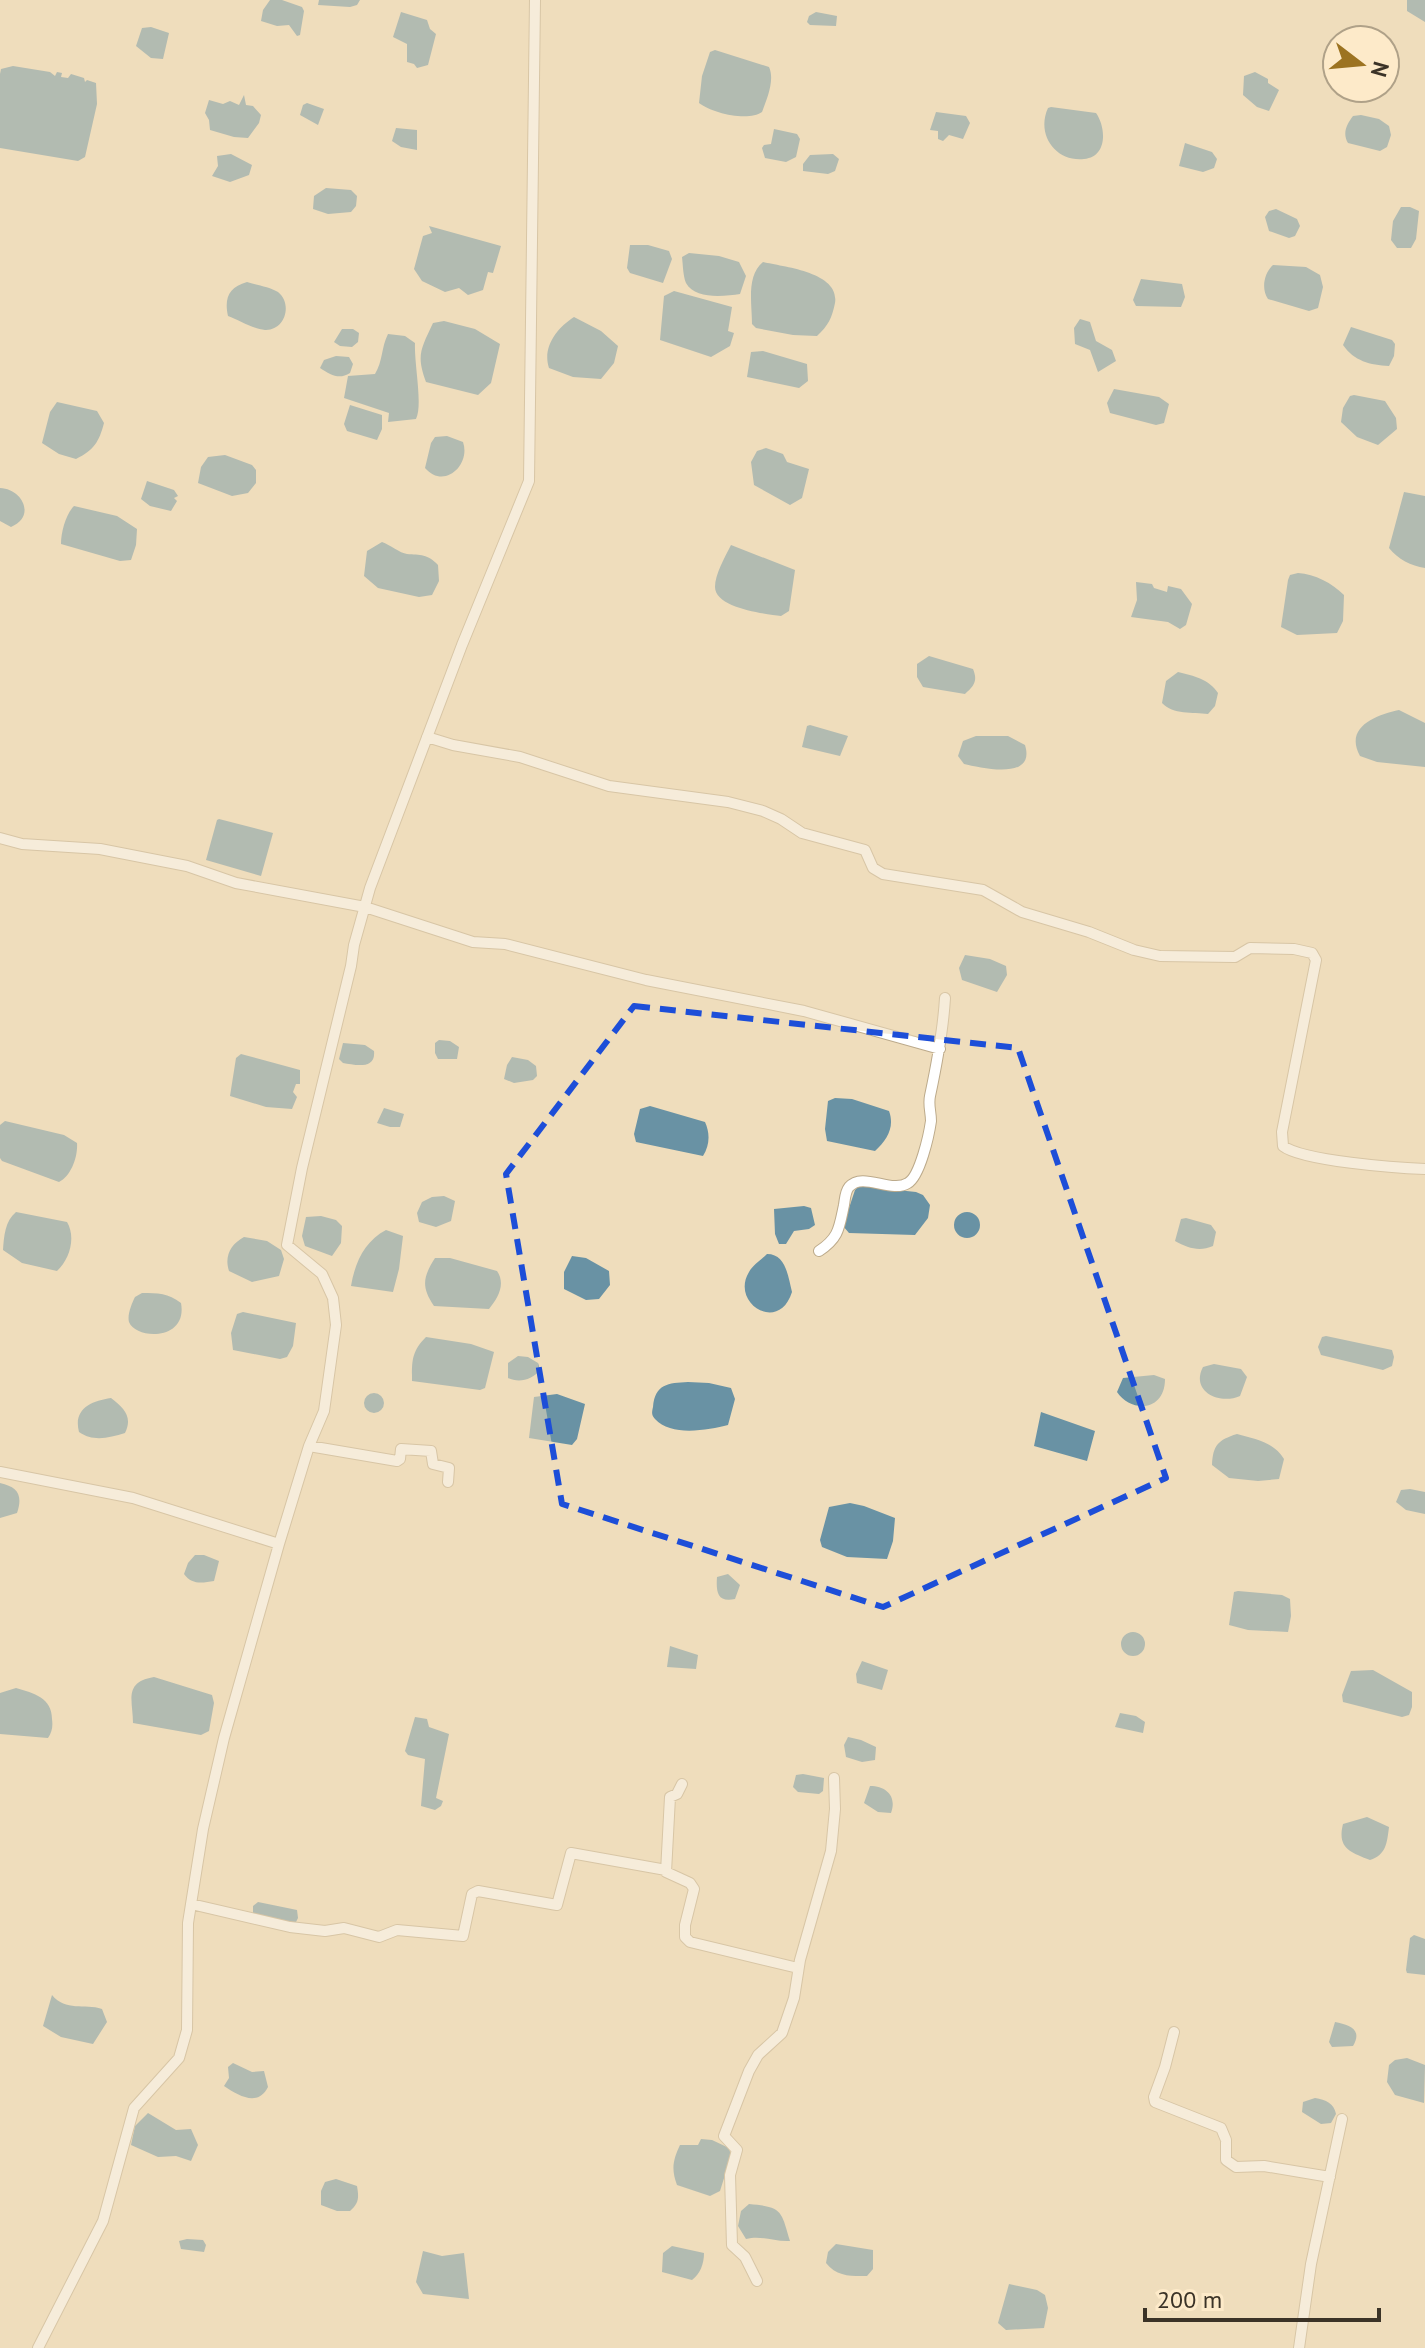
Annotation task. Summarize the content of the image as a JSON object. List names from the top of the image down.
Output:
{
  "scale_bar": "200 m",
  "north": "right"
}
